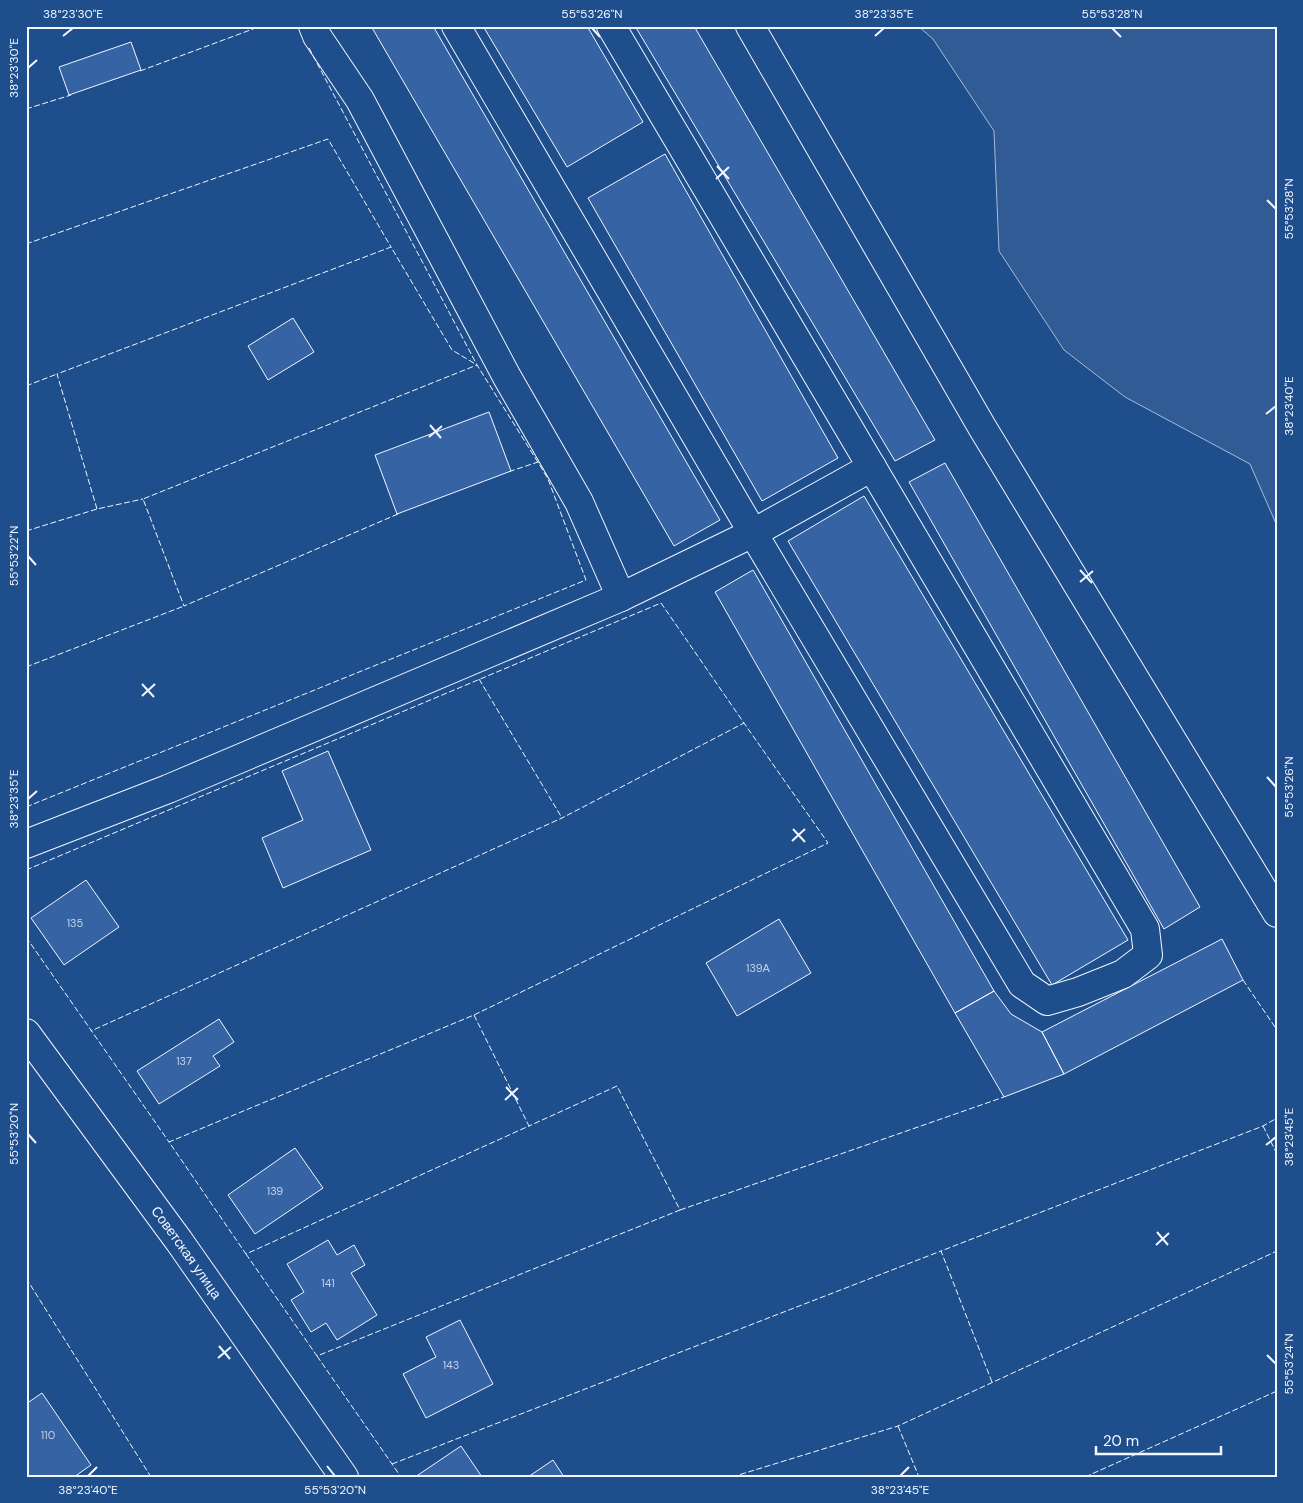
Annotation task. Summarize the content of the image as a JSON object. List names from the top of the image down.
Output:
{
  "streets": {
    "street": ["Советская улица"]
  },
  "house_numbers": [
    "135",
    "139А",
    "137",
    "139",
    "141",
    "143",
    "110"
  ],
  "scale_bar": "20 m",
  "coordinates": [
    "38°23'30\"E",
    "55°53'26\"N",
    "38°23'35\"E",
    "55°53'28\"N",
    "38°23'40\"E",
    "55°53'22\"N",
    "55°53'20\"N",
    "38°23'45\"E",
    "55°53'24\"N"
  ]
}
